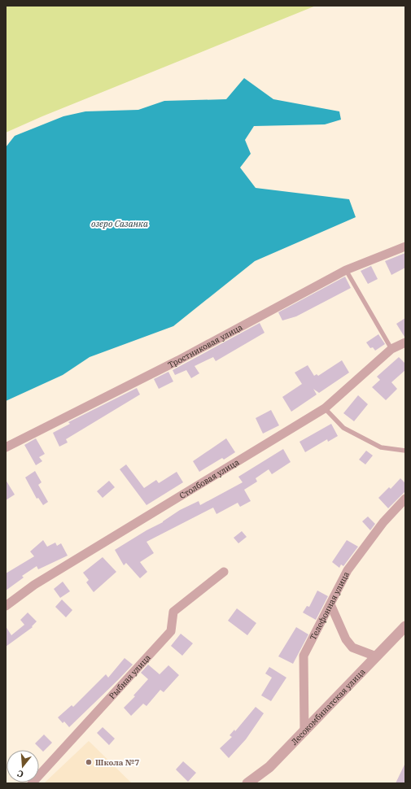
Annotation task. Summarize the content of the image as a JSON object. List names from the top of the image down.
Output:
{
  "streets": {
    "street": [
      "Тростниковая улица",
      "Столбовая улица",
      "Телефонная улица",
      "Рыбная улица",
      "Лесокомбинатская улица"
    ]
  },
  "crossings": [
    ["Телефонная улица", "Лесокомбинатская улица"]
  ],
  "water": ["озеро Сазанка"],
  "places": ["Школа №7"],
  "north": "bottom"
}
